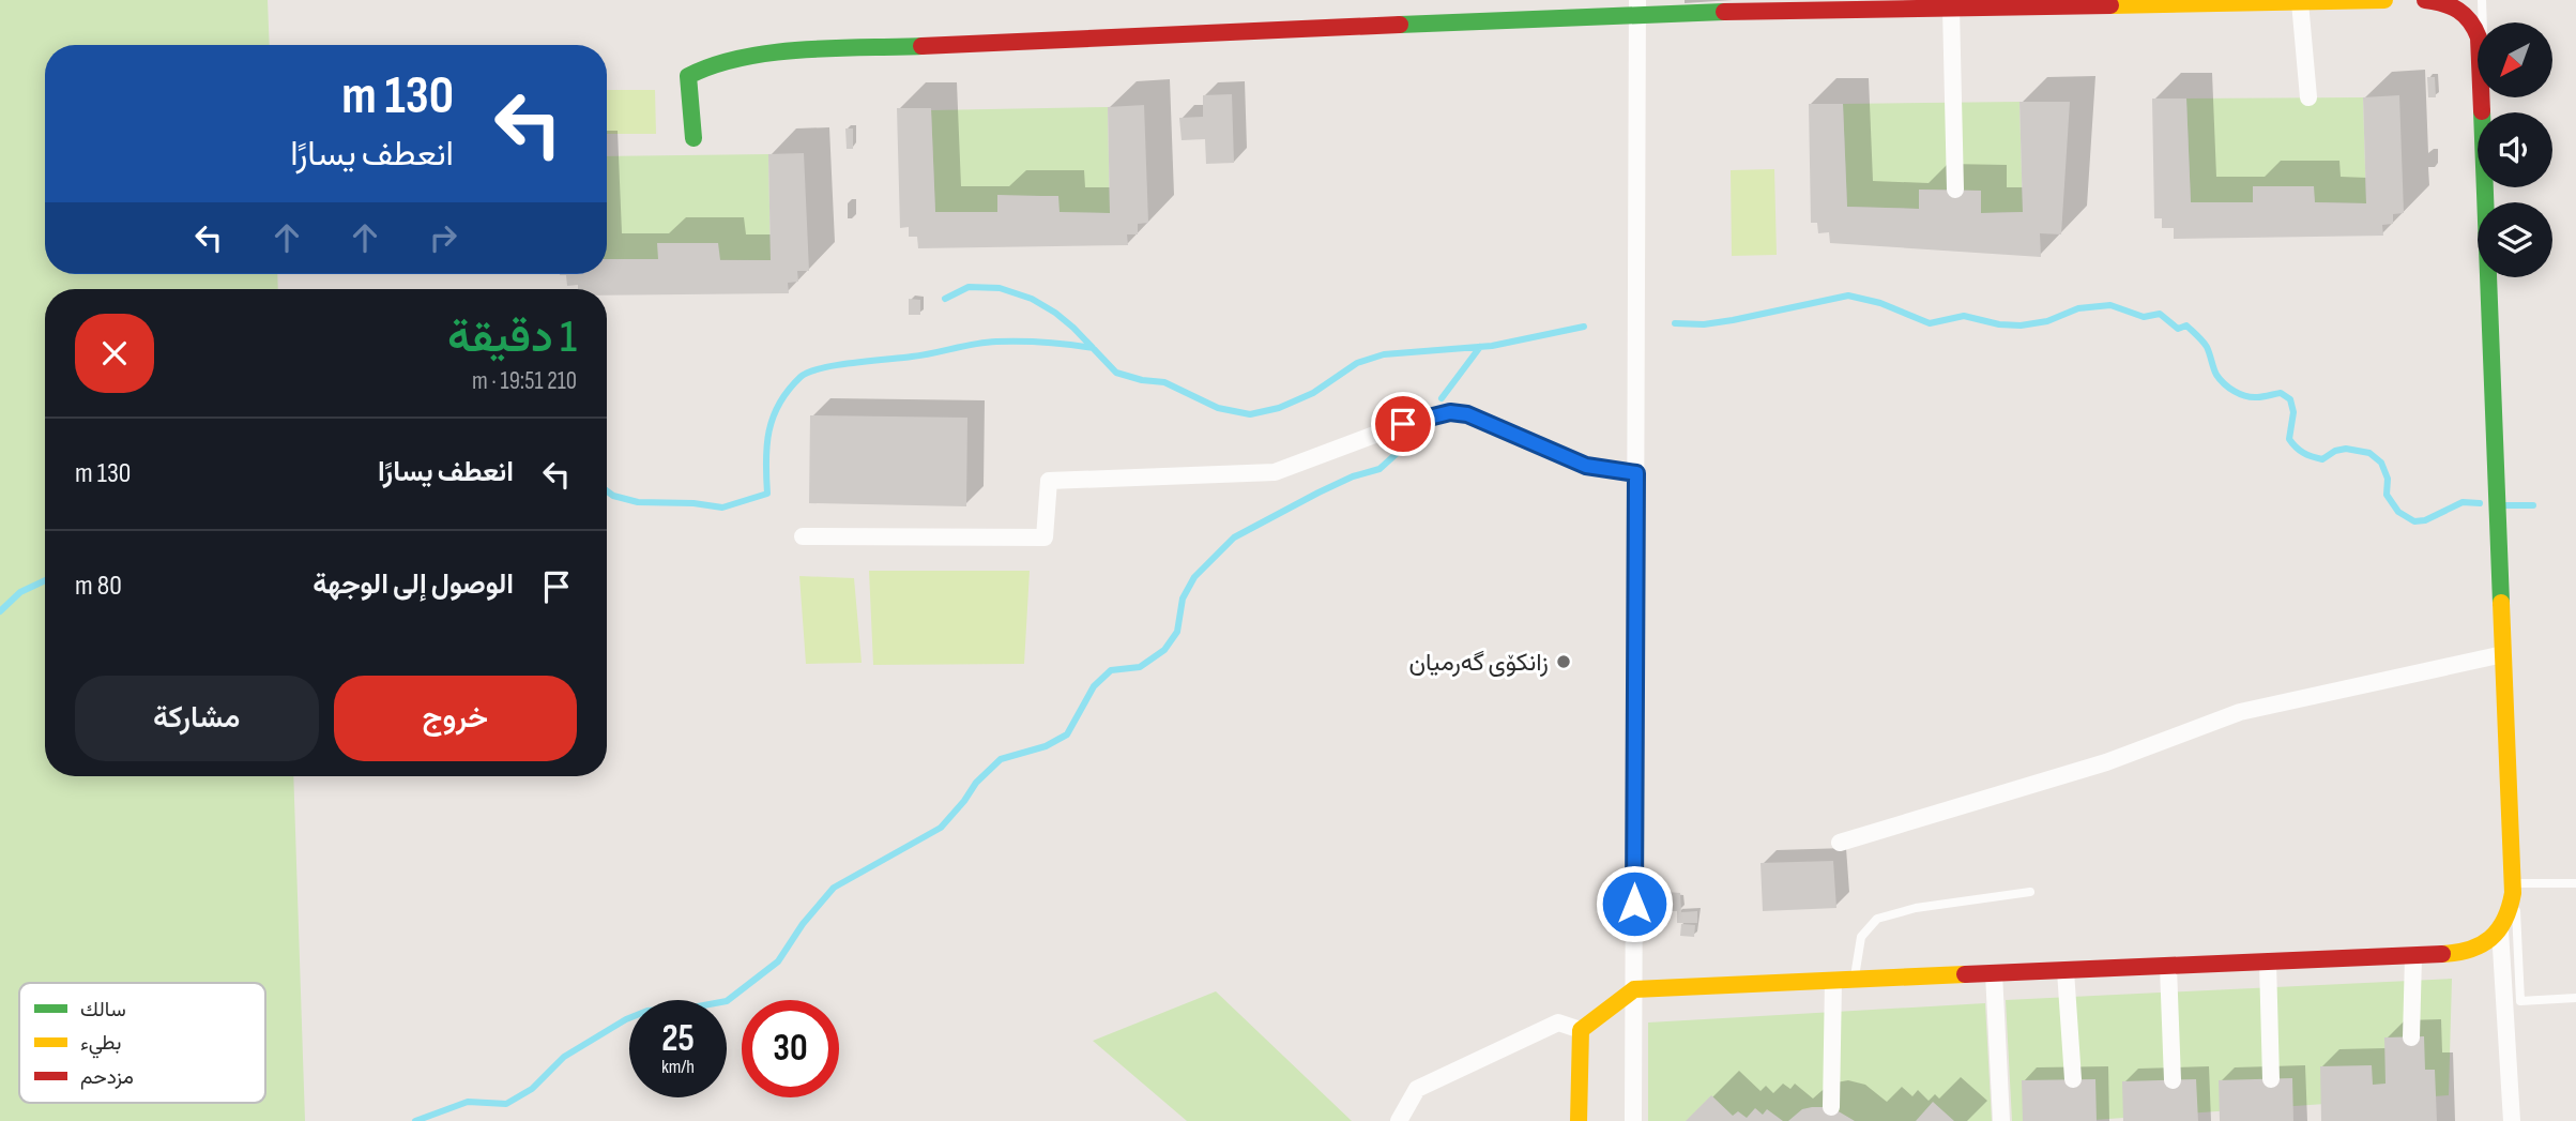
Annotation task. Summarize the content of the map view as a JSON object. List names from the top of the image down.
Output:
{
  "places": ["زانکۆی گەرمیان"],
  "legend": ["سالك", "بطيء", "مزدحم"],
  "north": "bottom left",
  "page": {
    "turn": ["130 m", "انعطف يسارًا"],
    "heading": ["1 دقيقة", "210 m · 19:51"],
    "list": [
      {
        "name": "انعطف يسارًا",
        "value": "130 m"
      },
      {
        "name": "الوصول إلى الوجهة",
        "value": "80 m"
      }
    ],
    "buttons": ["خروج", "مشاركة"],
    "speed": "25 km/h",
    "limit": "30"
  }
}
